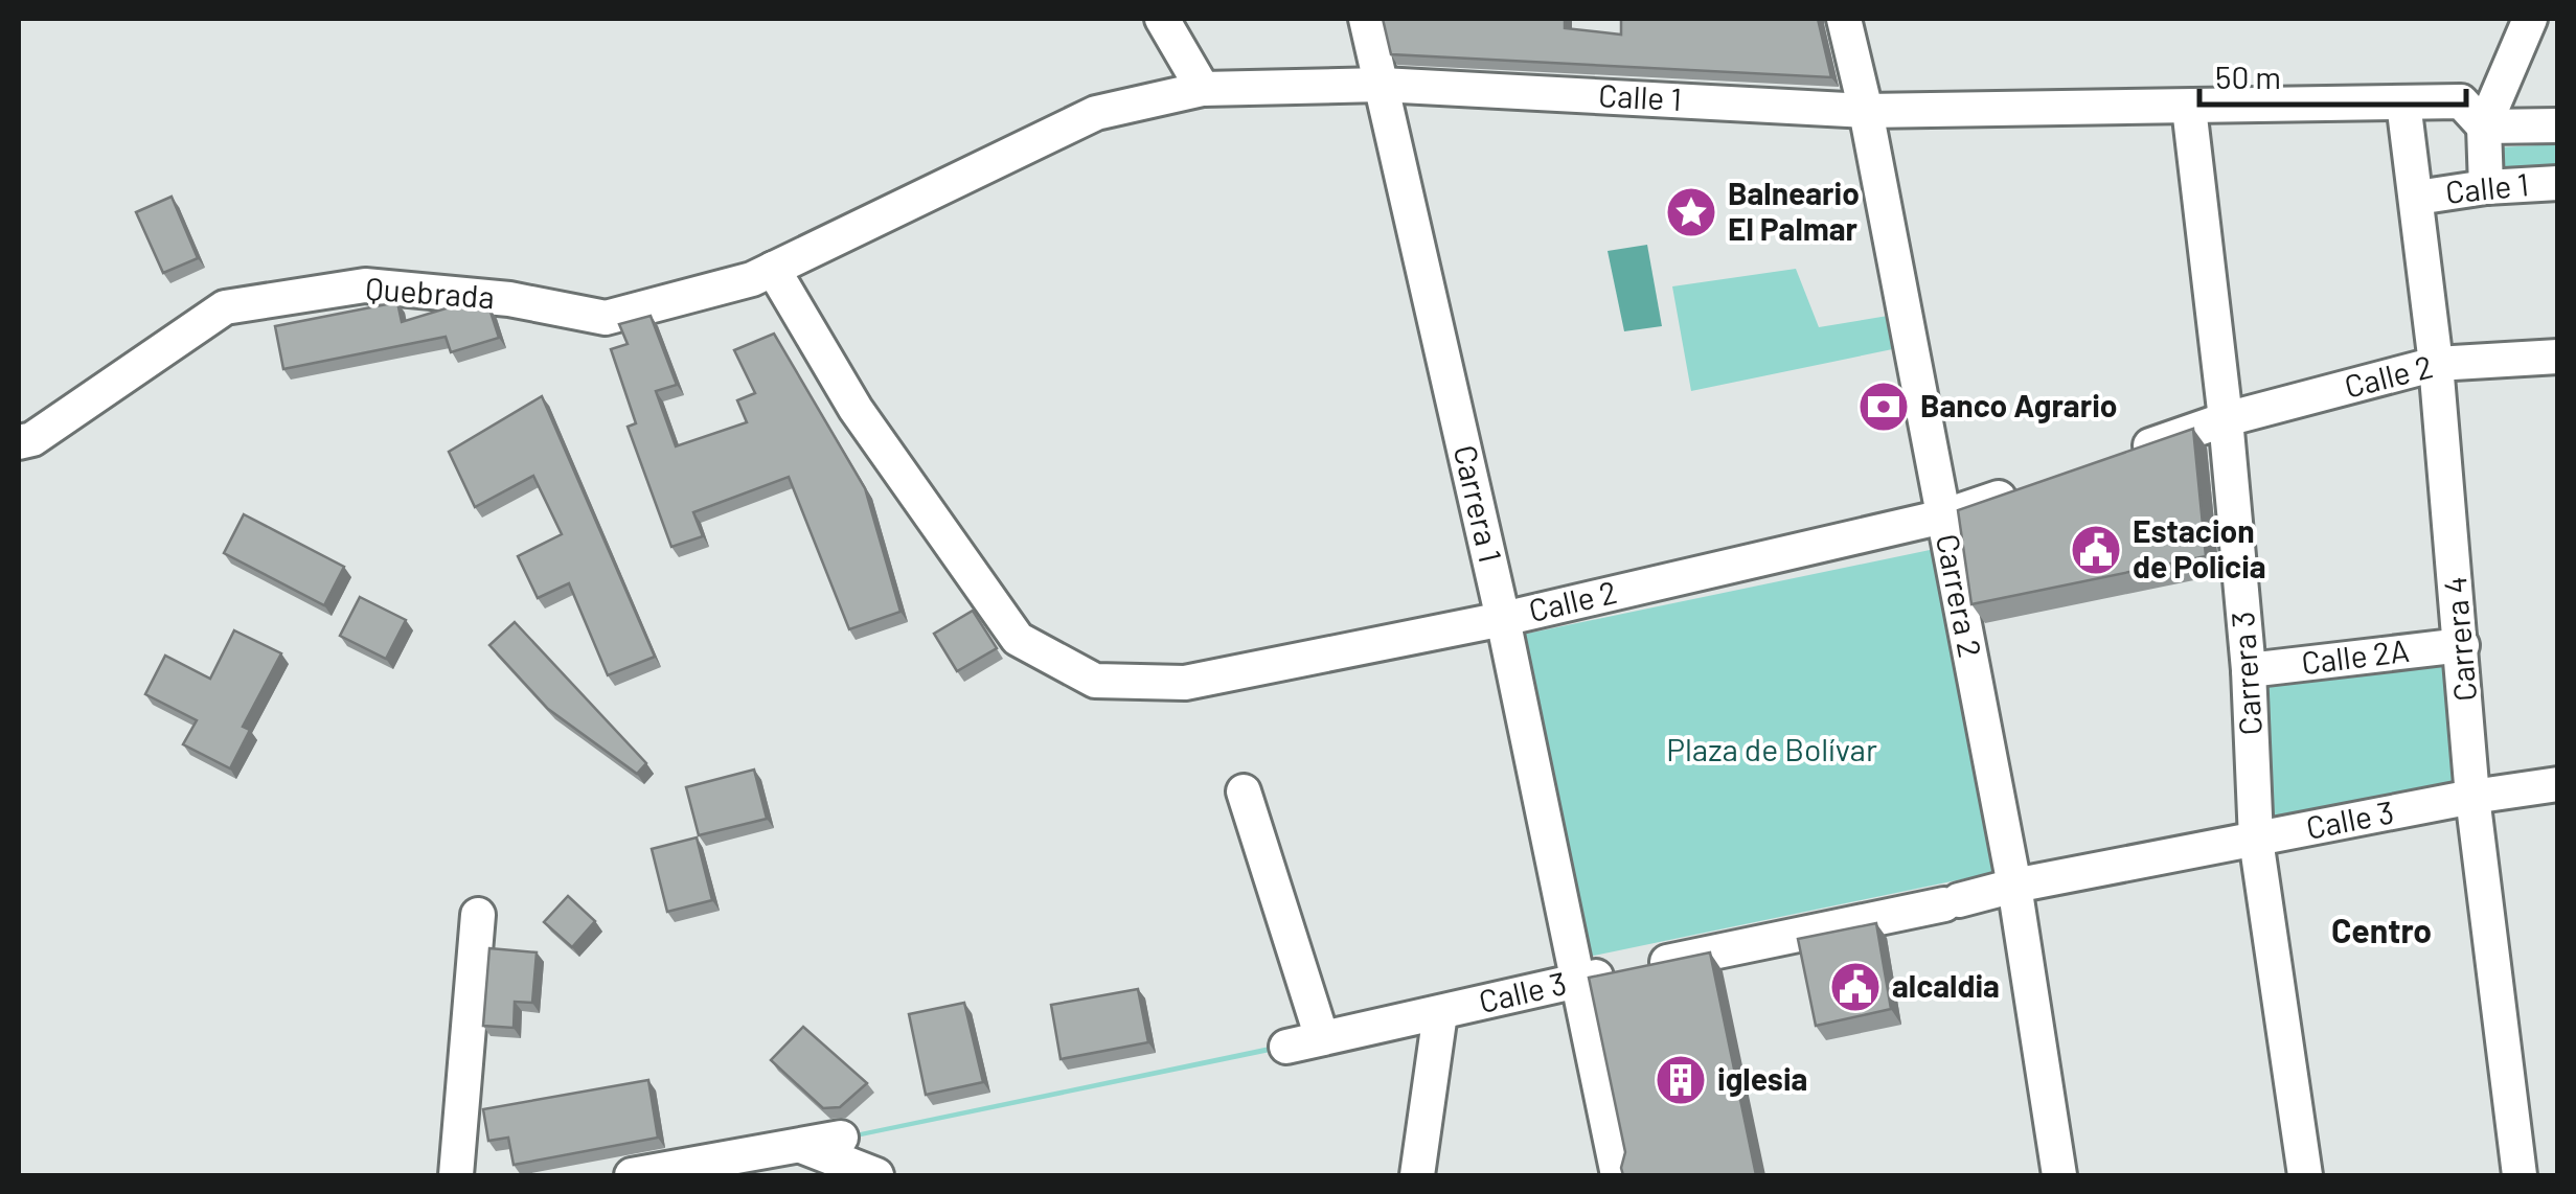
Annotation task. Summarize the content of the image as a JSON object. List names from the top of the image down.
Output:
{
  "streets": {
    "street": [
      "Calle 1",
      "Quebrada",
      "Calle 2",
      "Carrera 1",
      "Carrera 2",
      "Carrera 4",
      "Calle 2A",
      "Carrera 3",
      "Calle 3"
    ]
  },
  "crossings": [
    ["Calle 1", "Quebrada"],
    ["Calle 1", "Calle 2"],
    ["Calle 1", "Carrera 1"],
    ["Calle 1", "Carrera 2"],
    ["Calle 1", "Carrera 4"],
    ["Calle 1", "Carrera 3"],
    ["Quebrada", "Calle 2"],
    ["Calle 2", "Carrera 1"],
    ["Calle 2", "Carrera 2"],
    ["Calle 2", "Carrera 4"],
    ["Calle 2", "Carrera 3"],
    ["Carrera 1", "Calle 3"],
    ["Carrera 2", "Calle 3"],
    ["Carrera 4", "Calle 2A"],
    ["Carrera 4", "Calle 3"],
    ["Calle 2A", "Carrera 3"],
    ["Carrera 3", "Calle 3"]
  ],
  "districts": ["Centro"],
  "parks": ["Plaza de Bolívar"],
  "places": {
    "place": ["Balneario El Palmar"],
    "bank": ["Banco Agrario"],
    "public building": ["Estacion de Policia", "alcaldia"],
    "building": ["iglesia"]
  },
  "scale_bar": "50 m"
}
